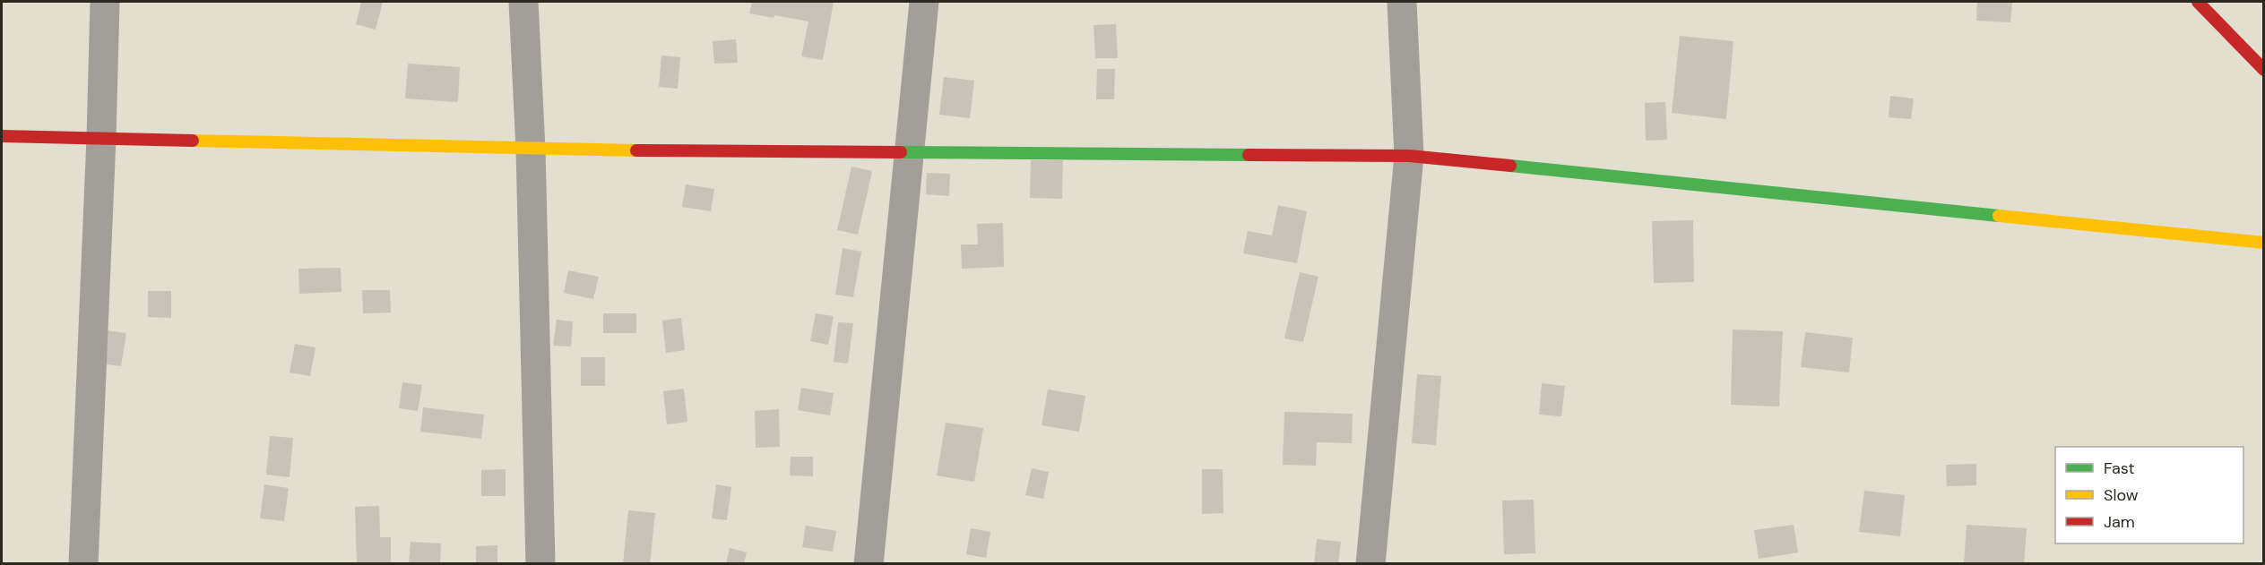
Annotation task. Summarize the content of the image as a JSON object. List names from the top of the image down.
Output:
{
  "legend": ["Fast", "Slow", "Jam"]
}
